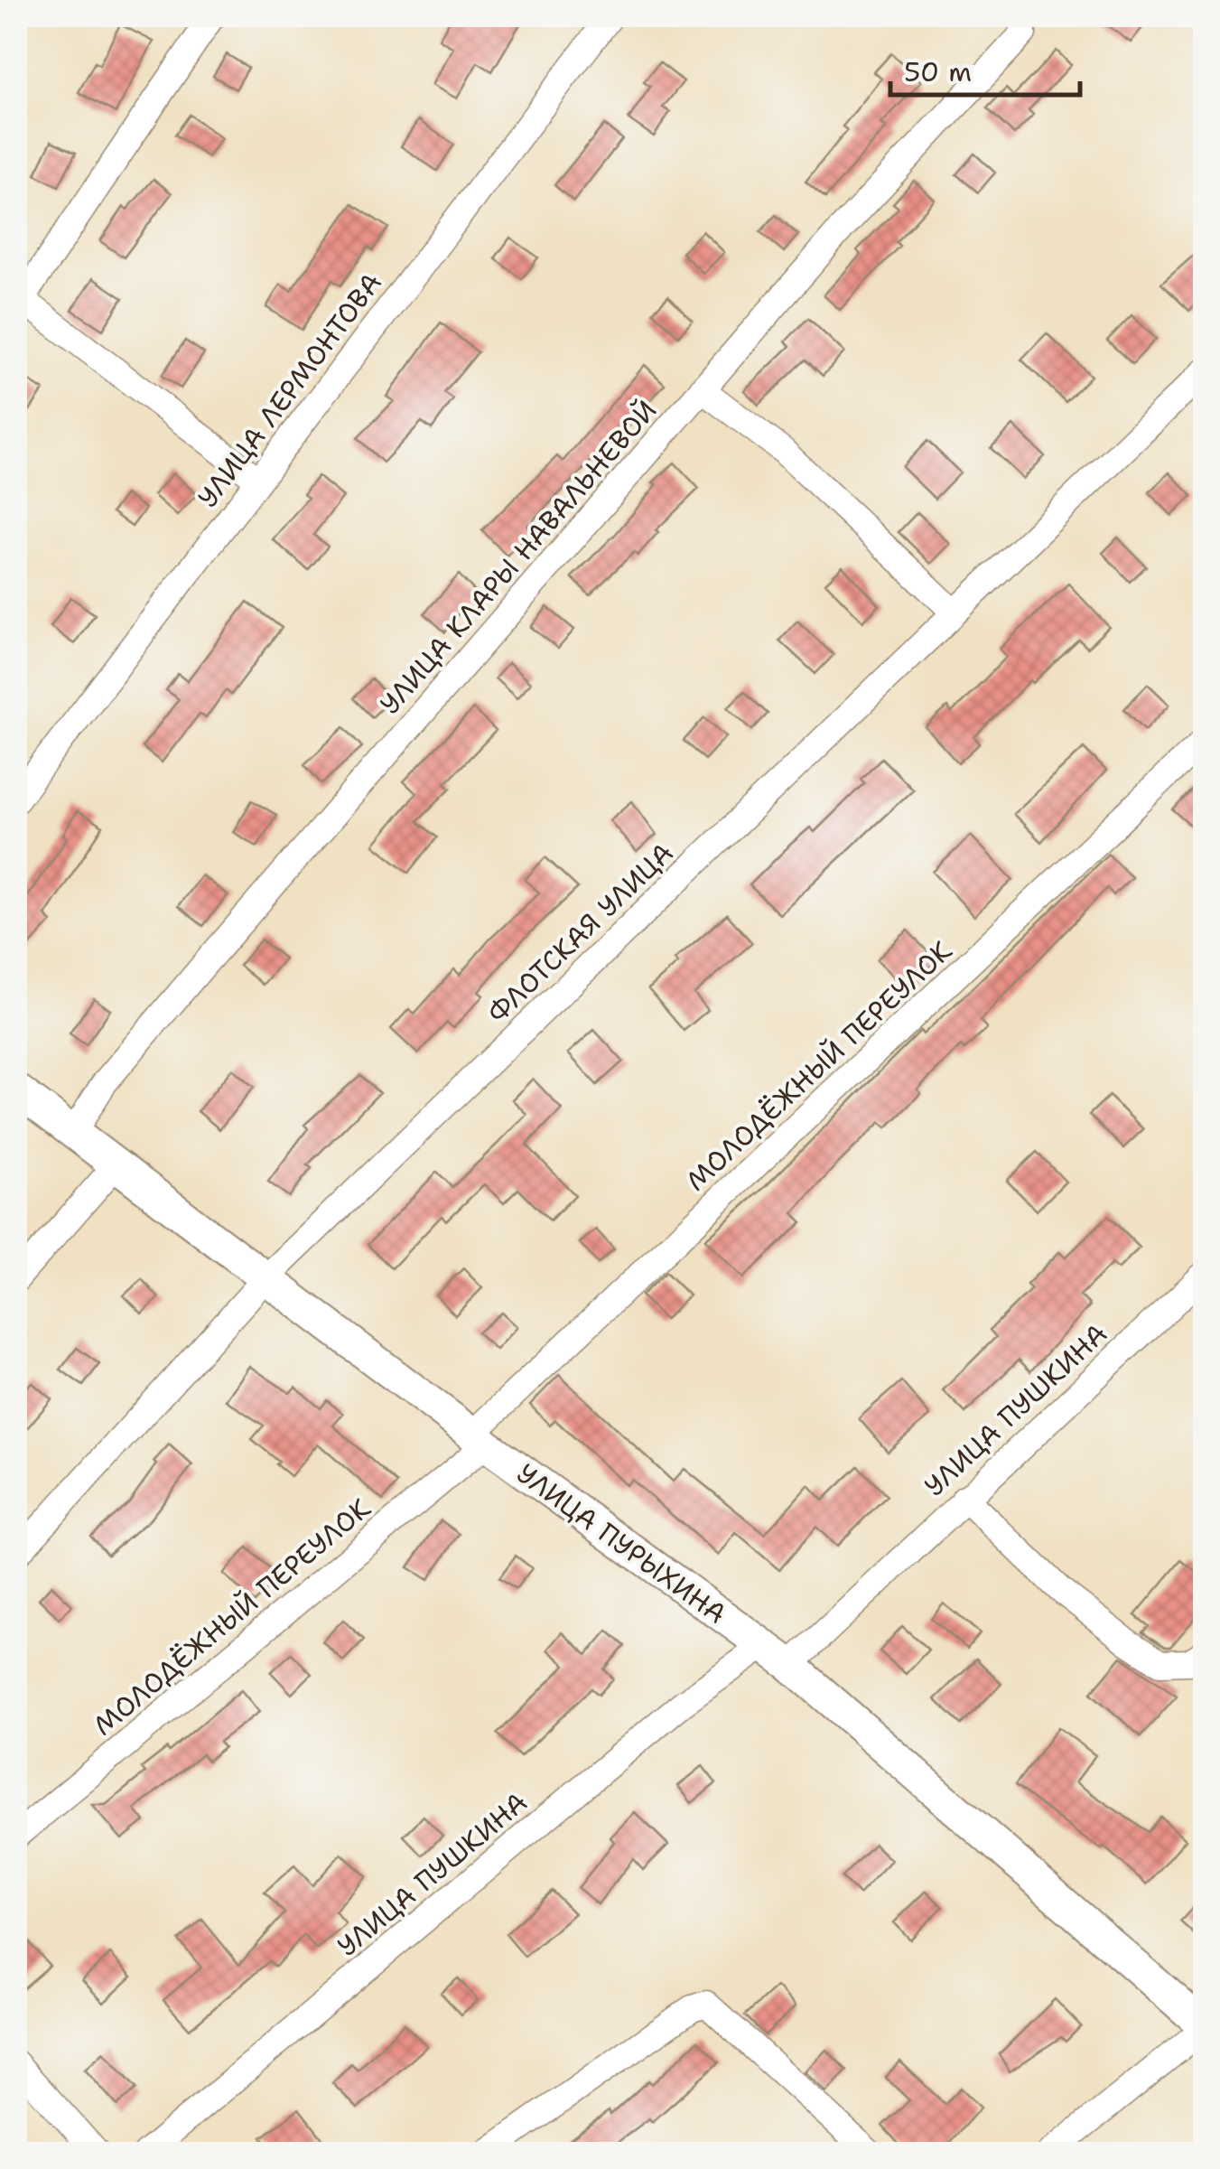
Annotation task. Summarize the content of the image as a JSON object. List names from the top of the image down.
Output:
{
  "streets": {
    "street": [
      "УЛИЦА ЛЕРМОНТОВА",
      "УЛИЦА КЛАРЫ НАВАЛЬНЕВОЙ",
      "ФЛОТСКАЯ УЛИЦА",
      "МОЛОДЁЖНЫЙ ПЕРЕУЛОК",
      "УЛИЦА ПУШКИНА",
      "УЛИЦА ПУРЫХИНА"
    ]
  },
  "crossings": [
    ["УЛИЦА КЛАРЫ НАВАЛЬНЕВОЙ", "УЛИЦА ПУРЫХИНА"],
    ["ФЛОТСКАЯ УЛИЦА", "УЛИЦА ПУРЫХИНА"],
    ["МОЛОДЁЖНЫЙ ПЕРЕУЛОК", "УЛИЦА ПУРЫХИНА"],
    ["УЛИЦА ПУШКИНА", "УЛИЦА ПУРЫХИНА"]
  ],
  "scale_bar": "50 m"
}
